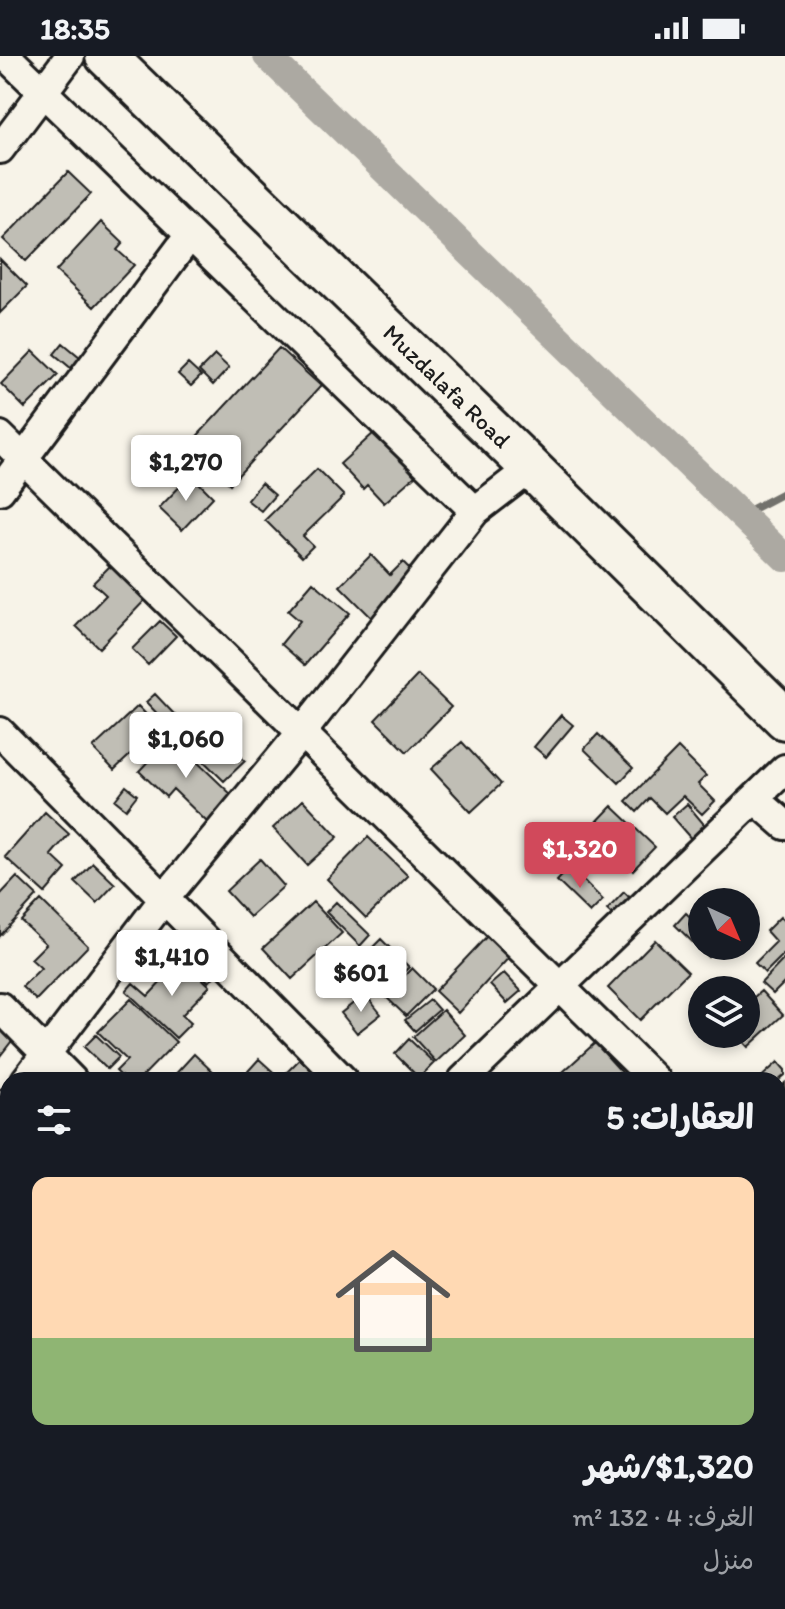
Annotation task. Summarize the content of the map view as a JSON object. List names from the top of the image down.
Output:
{
  "streets": {
    "street": ["Muzdalafa Road"]
  },
  "north": "bottom right",
  "page": {
    "status": "18:35",
    "price": [
      "$1,270",
      "$1,060",
      "$1,320",
      "$1,410",
      "$601"
    ],
    "heading": "العقارات: 5",
    "list": [
      {
        "name": "$1,320/شهر",
        "note": "الغرف: 4 · 132 m² · منزل"
      }
    ]
  }
}
